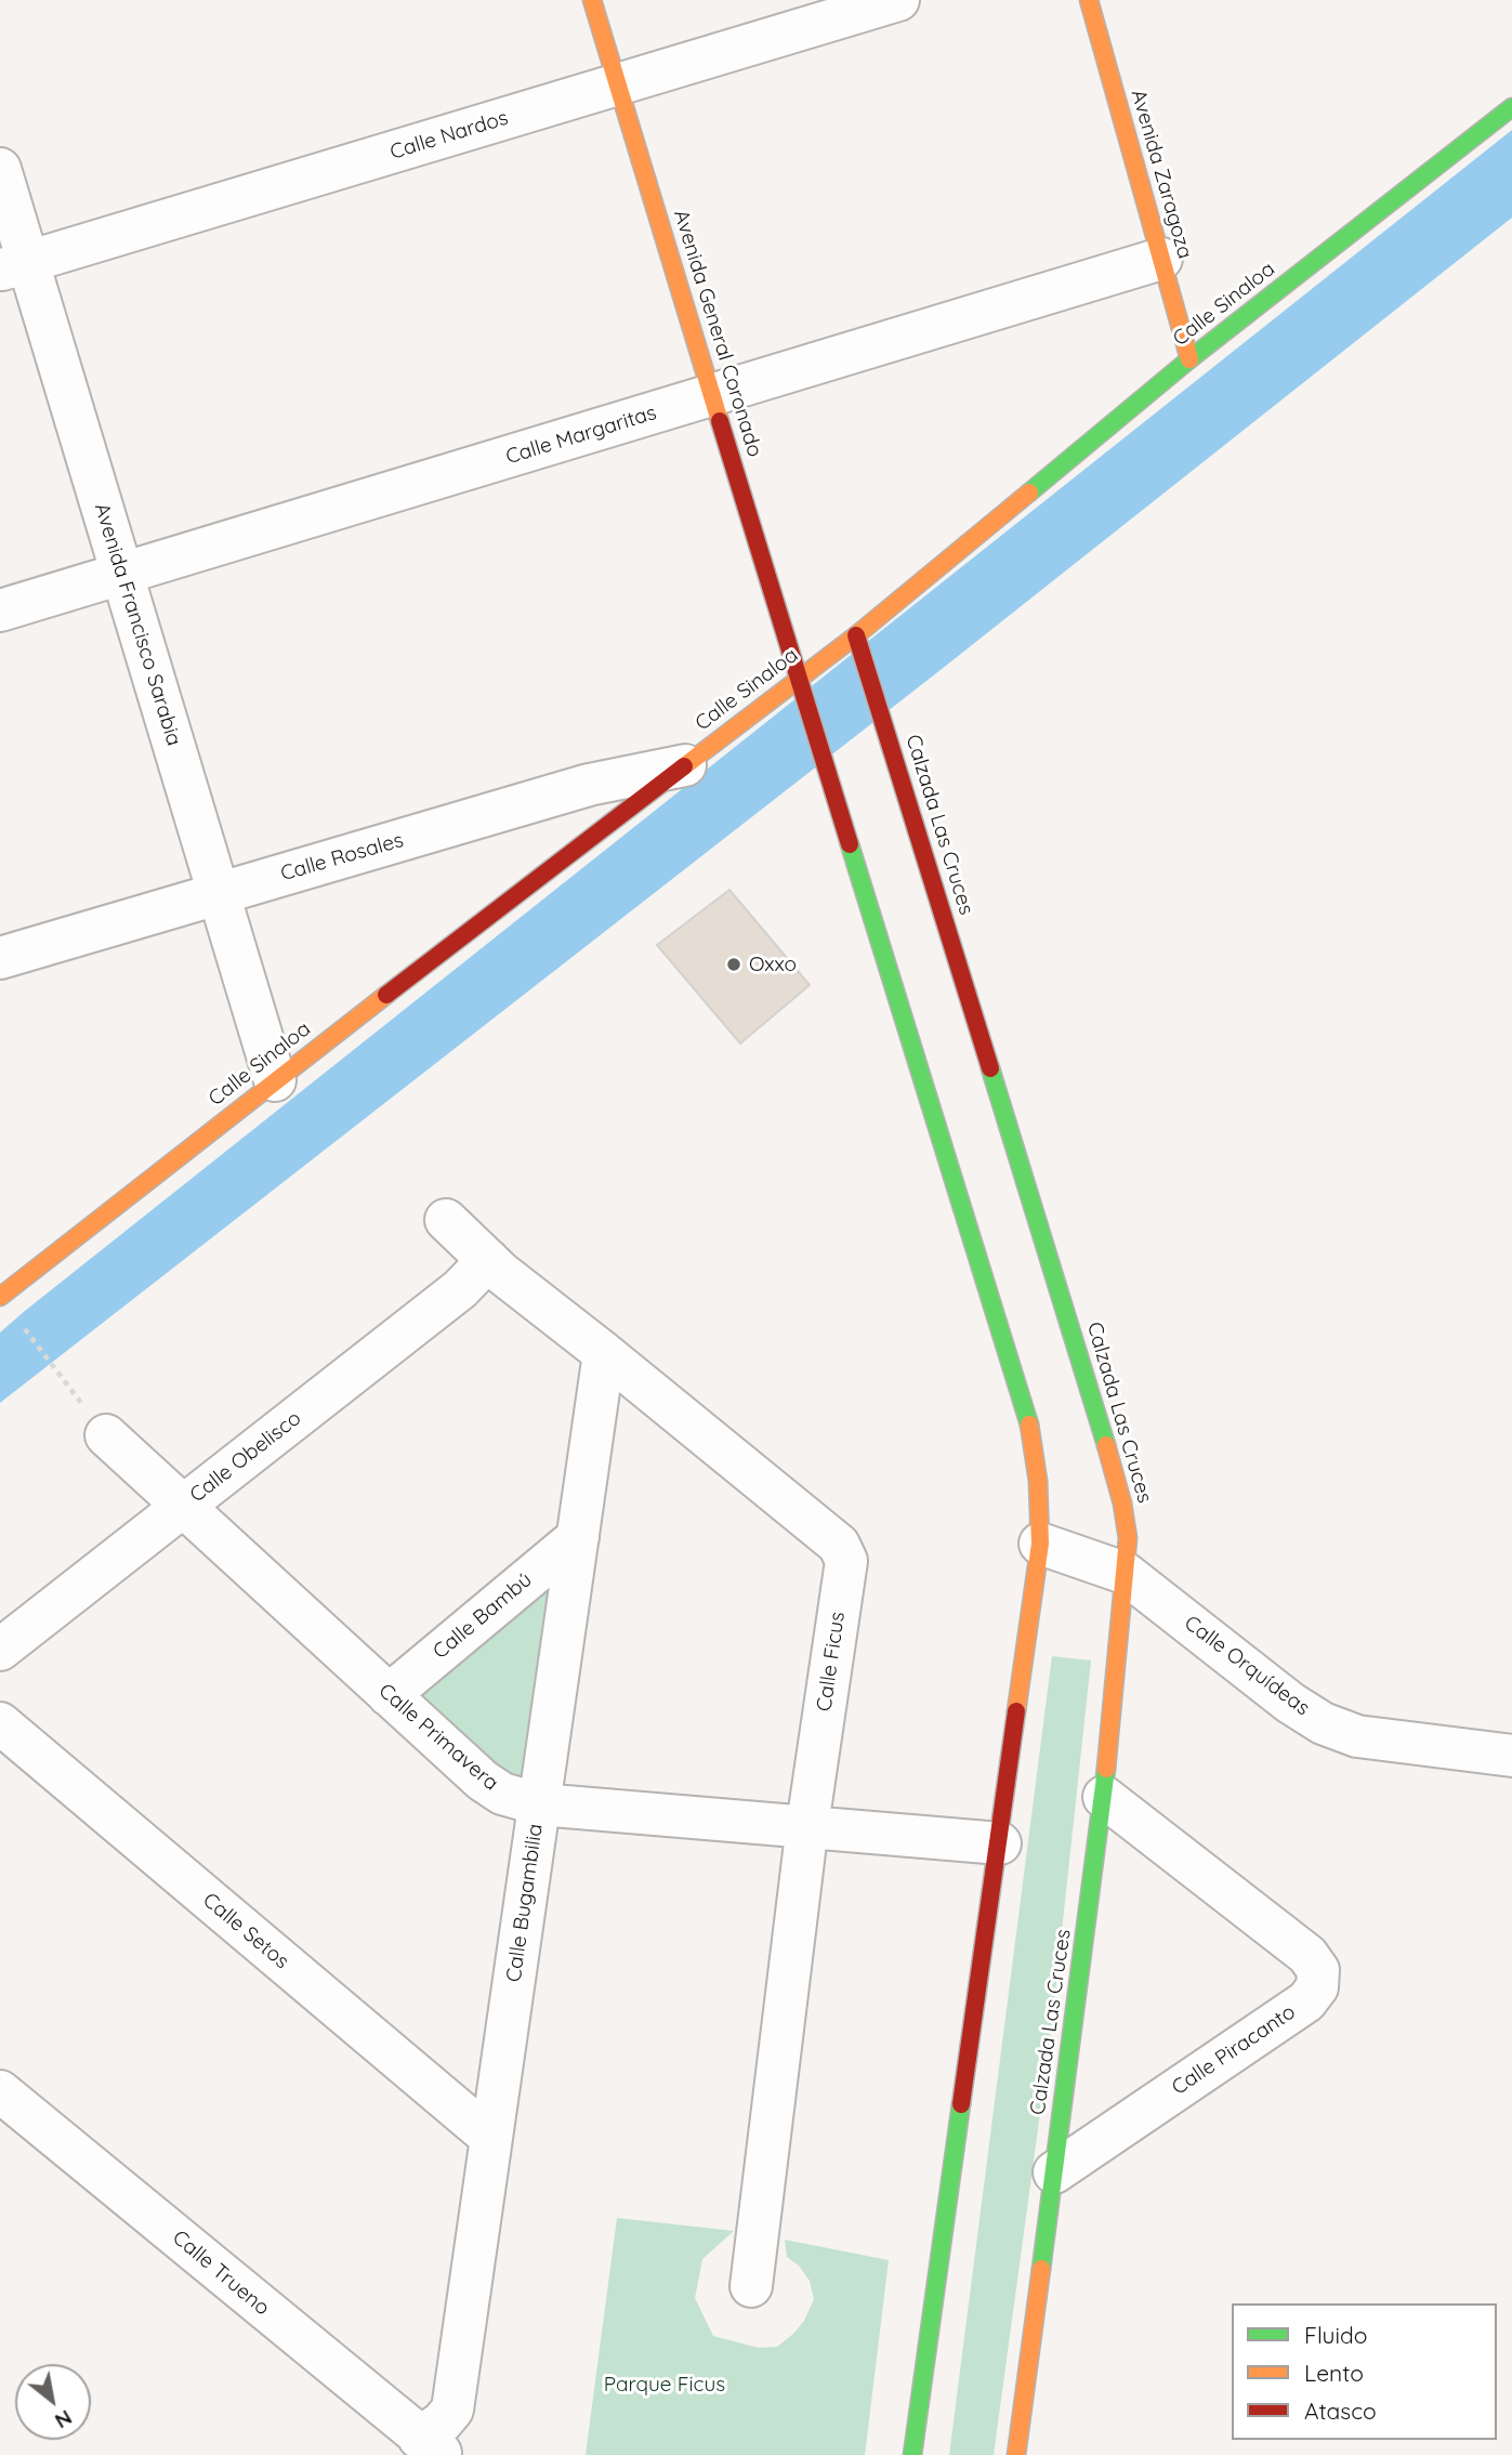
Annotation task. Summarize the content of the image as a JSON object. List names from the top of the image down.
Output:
{
  "streets": {
    "street": [
      "Calle Nardos",
      "Avenida Zaragoza",
      "Calle Sinaloa",
      "Avenida General Coronado",
      "Calle Margaritas",
      "Avenida Francisco Sarabia",
      "Calzada Las Cruces",
      "Calle Rosales",
      "Calle Obelisco",
      "Calle Bambú",
      "Calle Ficus",
      "Calle Orquídeas",
      "Calle Primavera",
      "Calle Bugambilia",
      "Calle Setos",
      "Calle Piracanto",
      "Calle Trueno"
    ]
  },
  "crossings": [
    ["Calle Nardos", "Avenida General Coronado"],
    ["Calle Nardos", "Avenida Francisco Sarabia"],
    ["Avenida Zaragoza", "Calle Sinaloa"],
    ["Avenida Zaragoza", "Calle Margaritas"],
    ["Calle Sinaloa", "Avenida General Coronado"],
    ["Calle Sinaloa", "Avenida Francisco Sarabia"],
    ["Calle Sinaloa", "Calzada Las Cruces"],
    ["Calle Sinaloa", "Calle Rosales"],
    ["Avenida General Coronado", "Calle Margaritas"],
    ["Calle Margaritas", "Avenida Francisco Sarabia"],
    ["Avenida Francisco Sarabia", "Calle Rosales"],
    ["Calzada Las Cruces", "Calle Orquídeas"],
    ["Calzada Las Cruces", "Calle Piracanto"],
    ["Calle Obelisco", "Calle Ficus"],
    ["Calle Obelisco", "Calle Primavera"],
    ["Calle Bambú", "Calle Primavera"],
    ["Calle Bambú", "Calle Bugambilia"],
    ["Calle Ficus", "Calle Primavera"],
    ["Calle Ficus", "Calle Bugambilia"],
    ["Calle Primavera", "Calle Bugambilia"],
    ["Calle Bugambilia", "Calle Setos"],
    ["Calle Bugambilia", "Calle Trueno"]
  ],
  "parks": ["Parque Ficus"],
  "places": ["Oxxo"],
  "legend": ["Fluido", "Lento", "Atasco"],
  "north": "bottom right"
}
